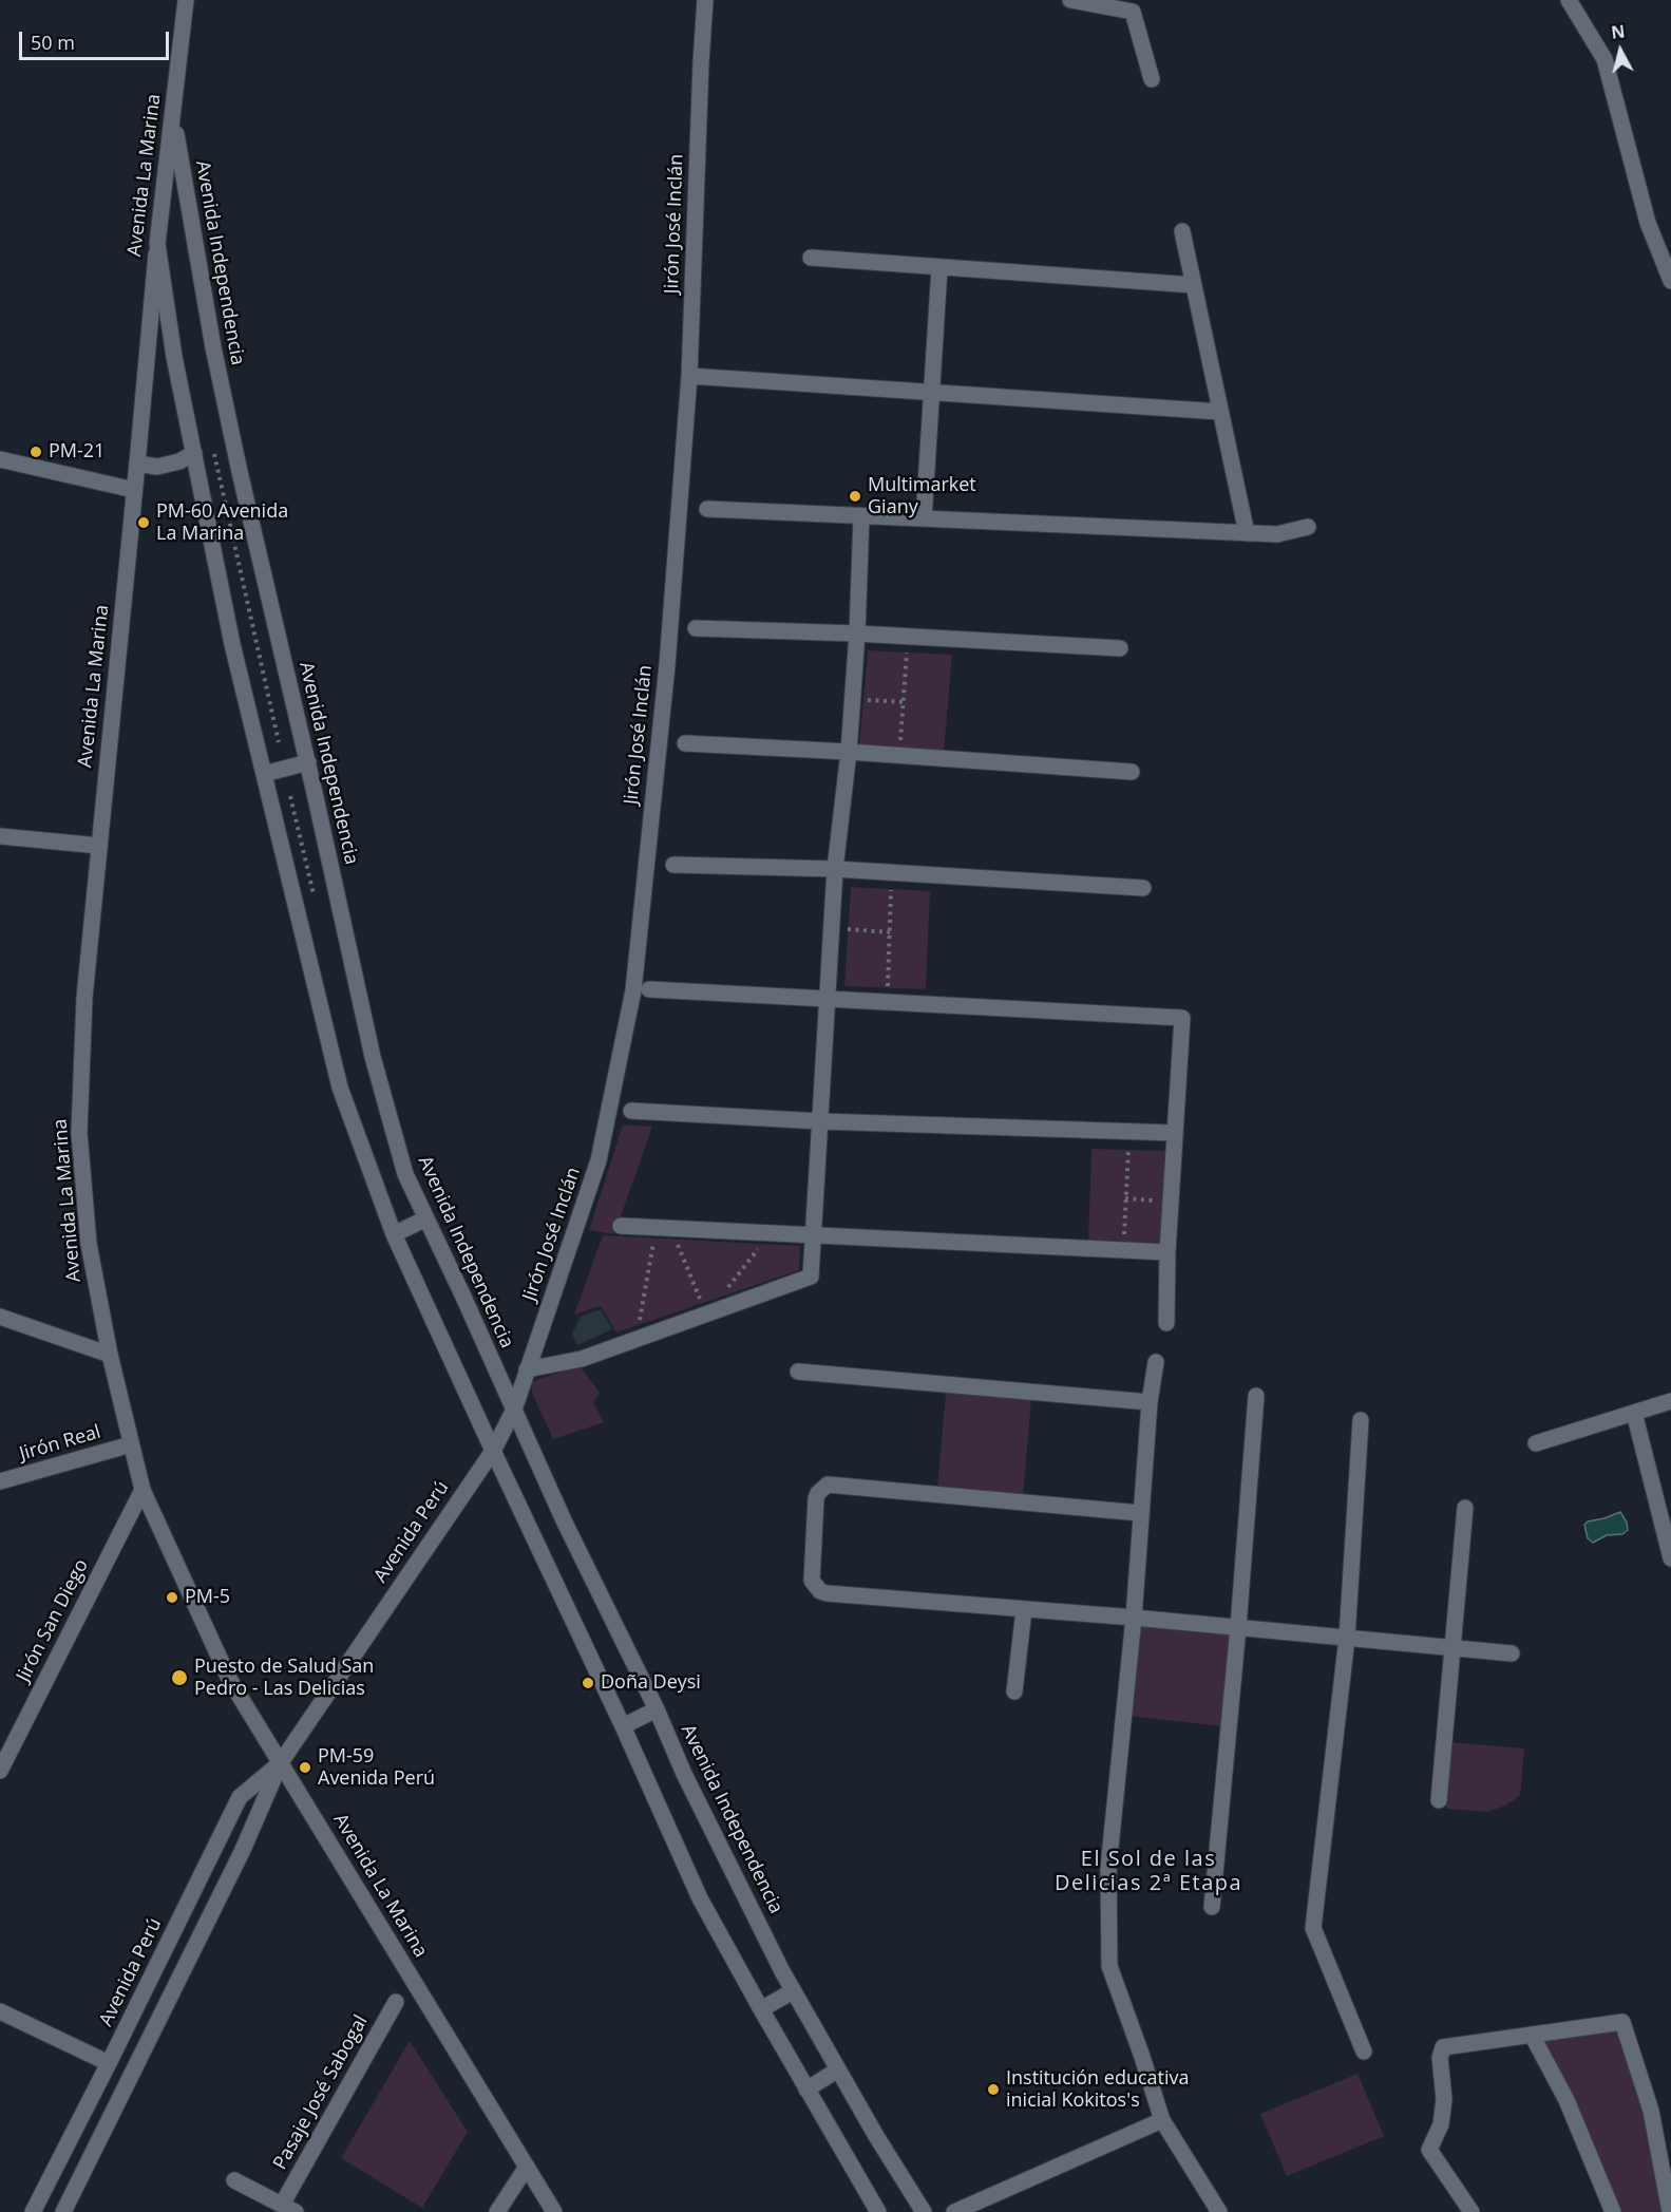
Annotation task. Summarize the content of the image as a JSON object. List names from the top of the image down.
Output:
{
  "streets": {
    "street": [
      "Avenida La Marina",
      "Jirón José Inclán",
      "Avenida Independencia",
      "Jirón Real",
      "Avenida Perú",
      "Jirón San Diego",
      "Pasaje José Sabogal"
    ]
  },
  "crossings": [
    ["Avenida La Marina", "Avenida Independencia"],
    ["Avenida La Marina", "Jirón Real"],
    ["Avenida La Marina", "Avenida Perú"],
    ["Avenida La Marina", "Jirón San Diego"],
    ["Jirón José Inclán", "Avenida Independencia"],
    ["Jirón José Inclán", "Avenida Perú"]
  ],
  "districts": ["El Sol de las Delicias 2ª Etapa"],
  "places": [
    "PM-21",
    "Multimarket Giany",
    "PM-60 Avenida La Marina",
    "PM-5",
    "Puesto de Salud San Pedro - Las Delicias",
    "Doña Deysi",
    "PM-59 Avenida Perú",
    "Institución educativa inicial Kokitos's"
  ],
  "scale_bar": "50 m",
  "north": "top"
}
